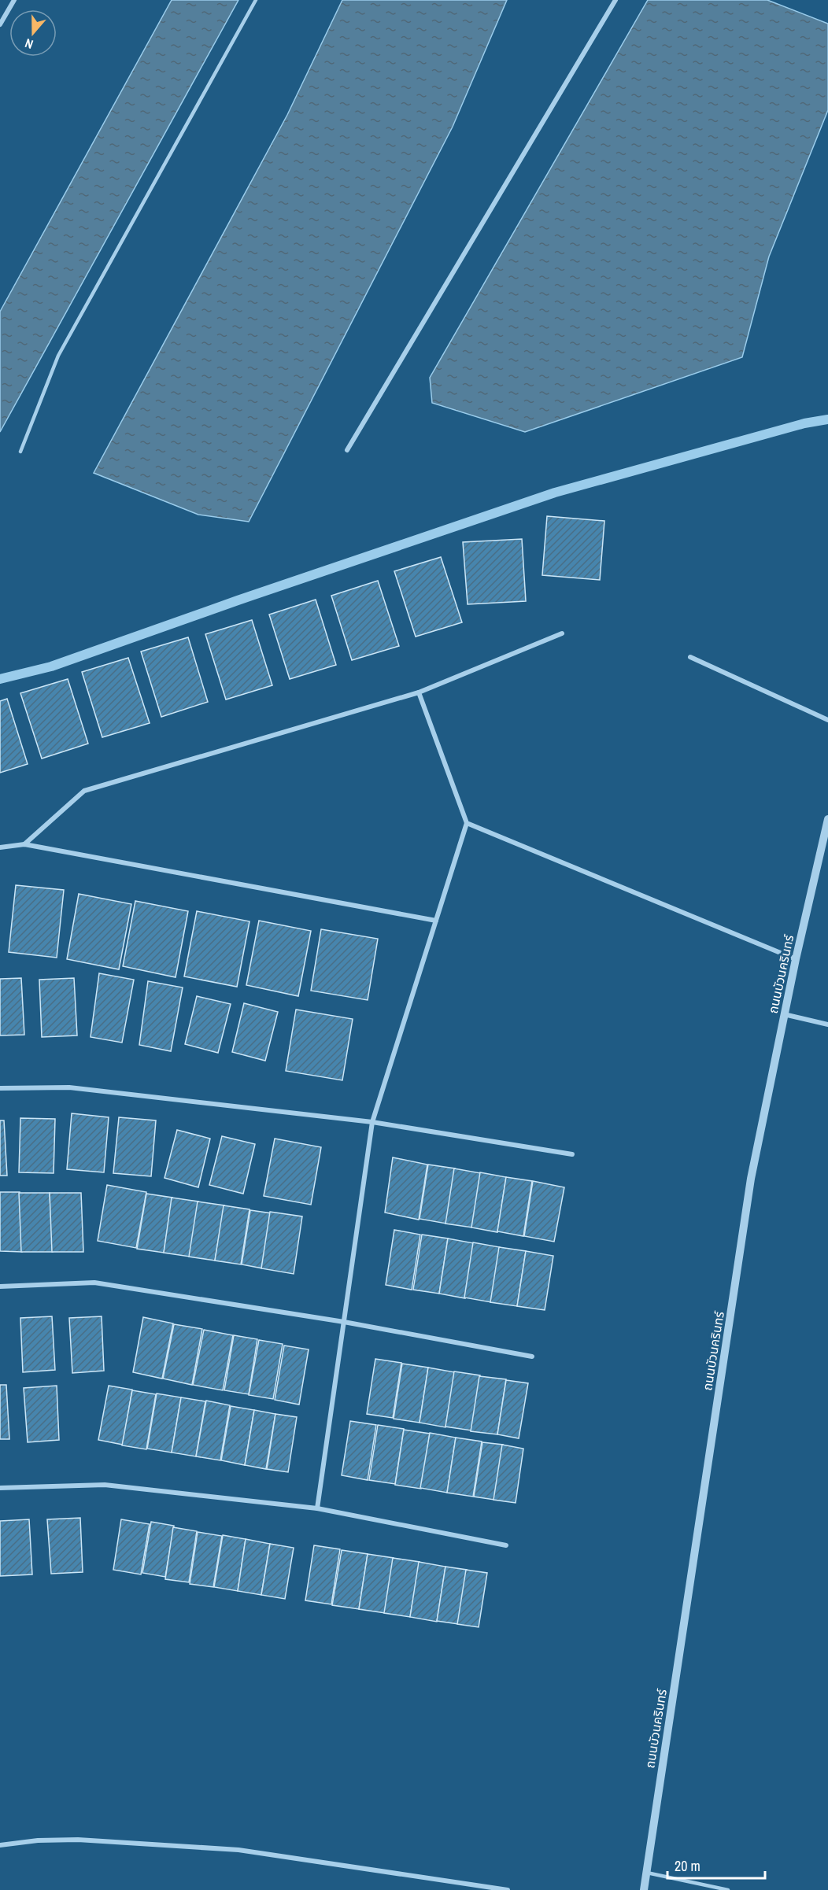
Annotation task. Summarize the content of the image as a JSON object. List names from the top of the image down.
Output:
{
  "streets": {
    "street": ["ถนนบัวนครินทร์"]
  },
  "scale_bar": "20 m",
  "north": "bottom"
}
